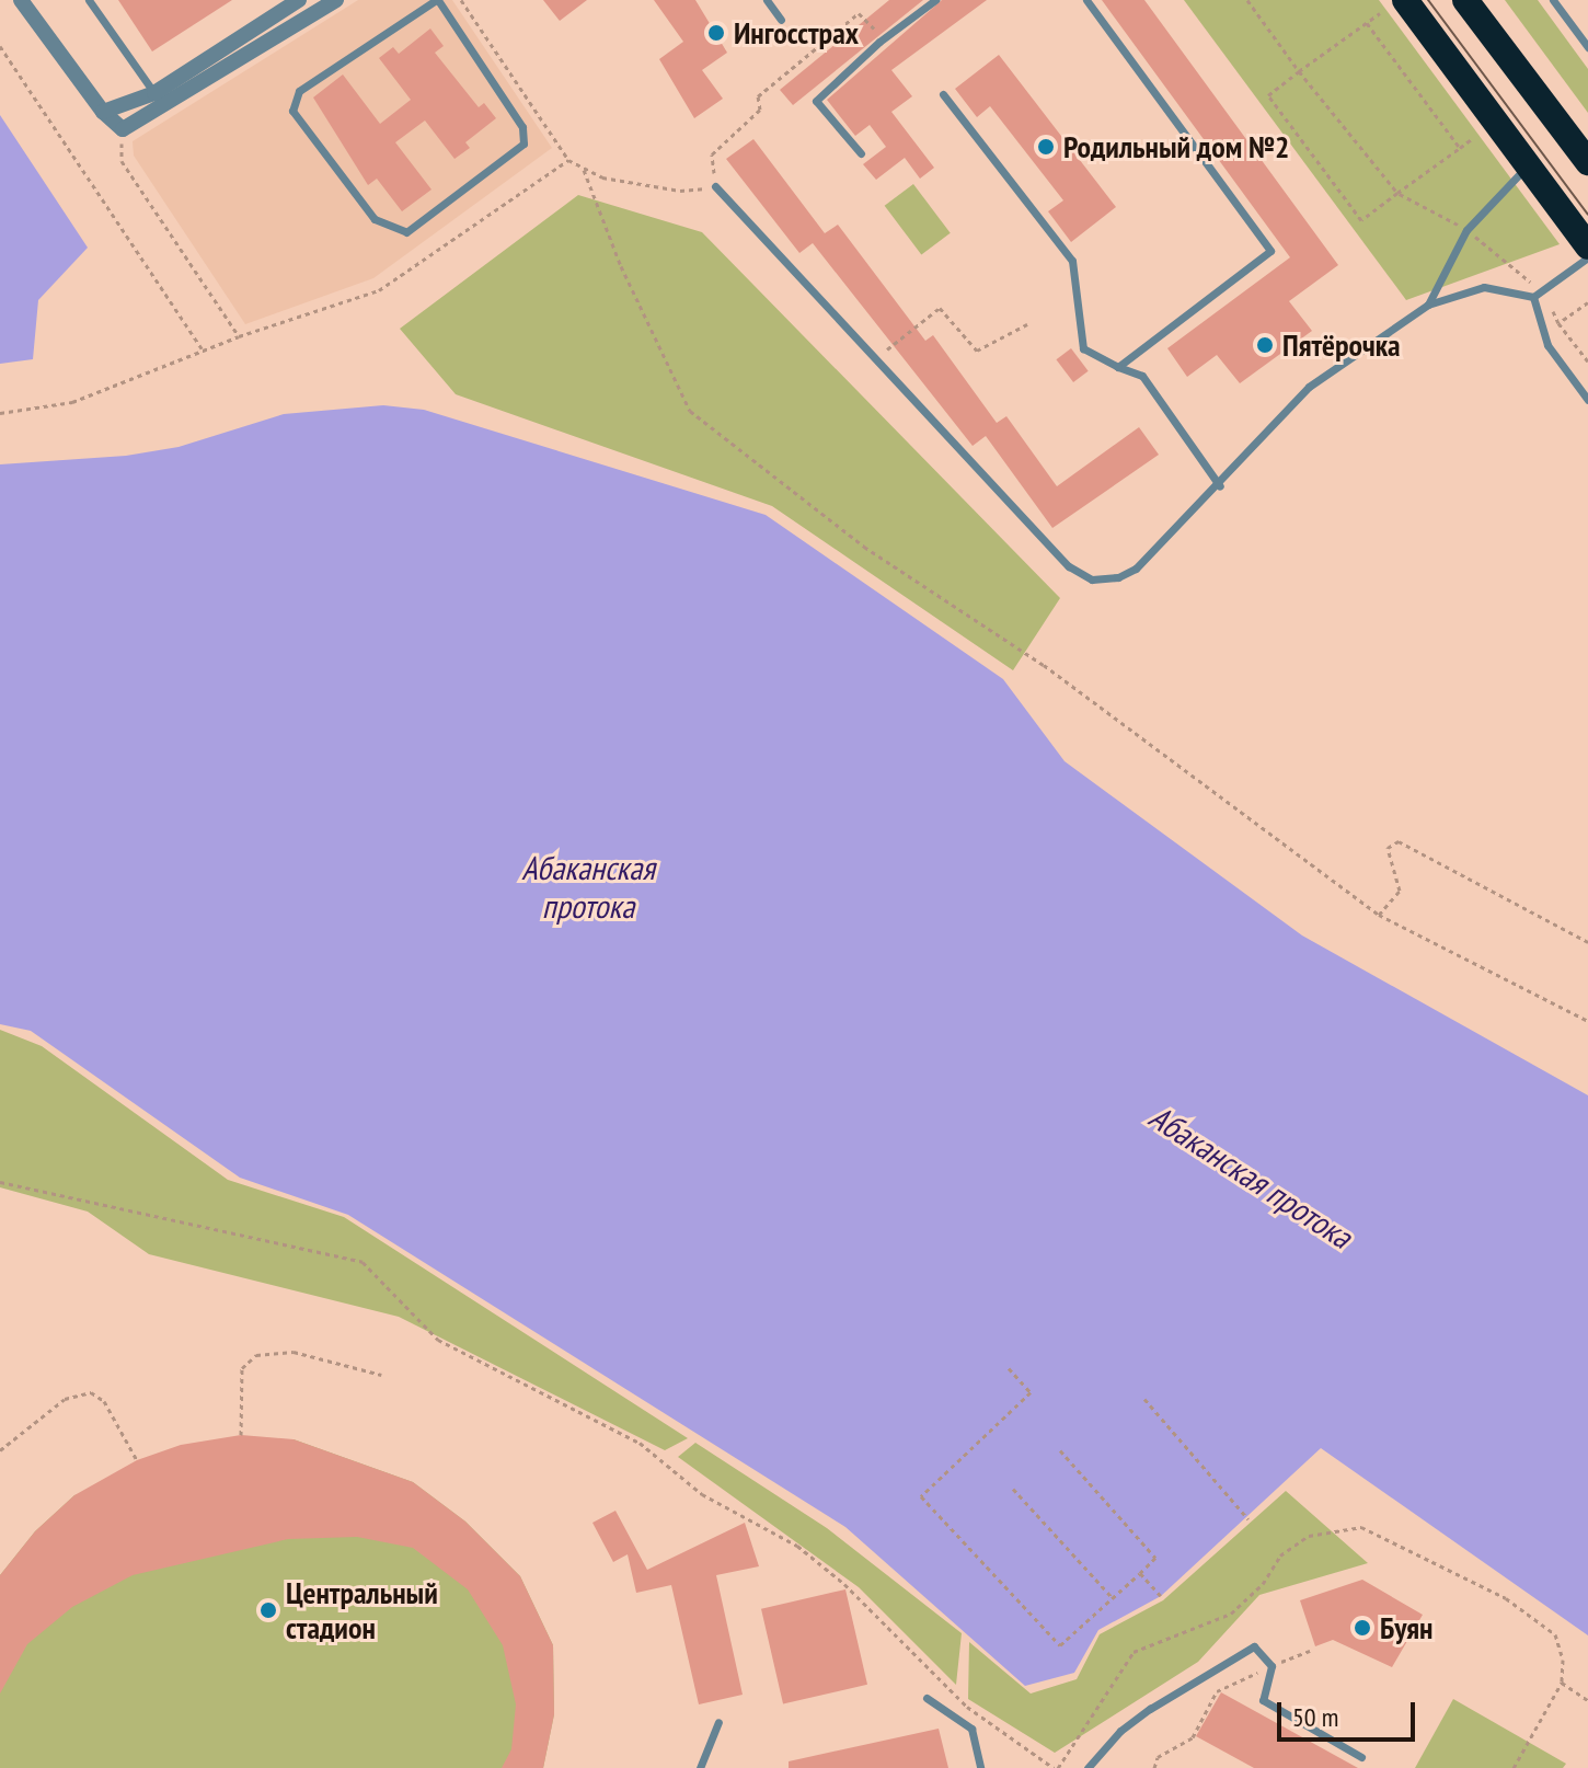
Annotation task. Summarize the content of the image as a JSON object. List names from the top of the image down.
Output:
{
  "water": ["Абаканская протока"],
  "places": [
    "Ингосстрах",
    "Родильный дом №2",
    "Пятёрочка",
    "Центральный стадион",
    "Буян"
  ],
  "scale_bar": "50 m"
}
